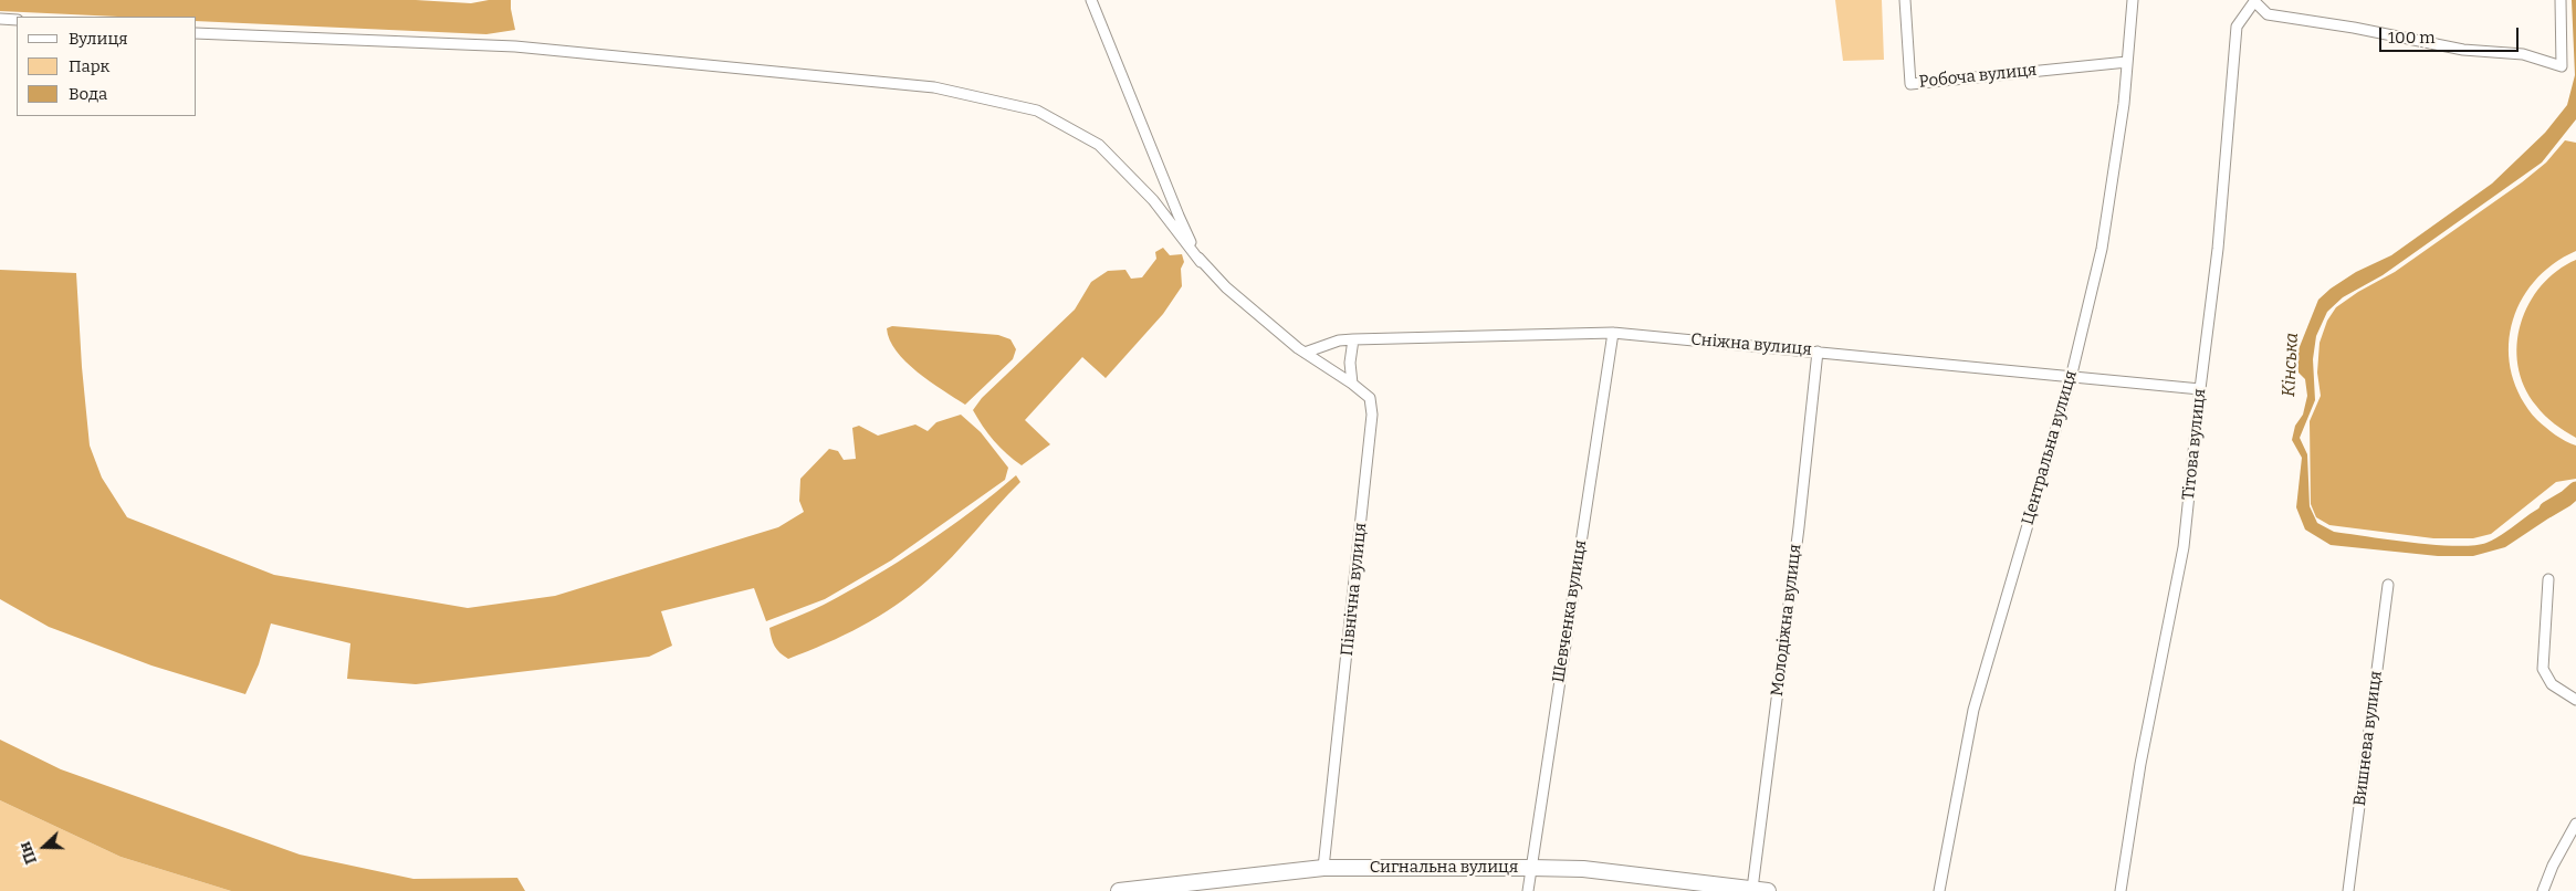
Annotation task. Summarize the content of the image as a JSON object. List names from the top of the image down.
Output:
{
  "streets": {
    "main road": ["Сигнальна вулиця"],
    "street": [
      "Робоча вулиця",
      "Сніжна вулиця",
      "Тітова вулиця",
      "Центральна вулиця",
      "Північна вулиця",
      "Шевченка вулиця",
      "Молодіжна вулиця",
      "Вишнева вулиця"
    ]
  },
  "crossings": [
    ["Робоча вулиця", "Центральна вулиця"],
    ["Сніжна вулиця", "Тітова вулиця"],
    ["Сніжна вулиця", "Центральна вулиця"],
    ["Сніжна вулиця", "Північна вулиця"],
    ["Сніжна вулиця", "Шевченка вулиця"],
    ["Сніжна вулиця", "Молодіжна вулиця"],
    ["Північна вулиця", "Сигнальна вулиця"],
    ["Шевченка вулиця", "Сигнальна вулиця"],
    ["Молодіжна вулиця", "Сигнальна вулиця"]
  ],
  "water": ["Кінська"],
  "legend": ["Вулиця", "Парк", "Вода"],
  "scale_bar": "100 m",
  "north": "left"
}
